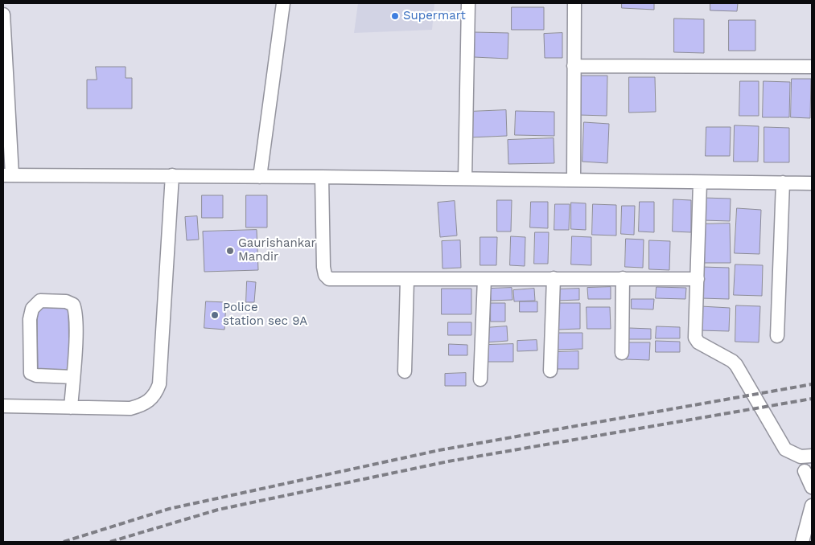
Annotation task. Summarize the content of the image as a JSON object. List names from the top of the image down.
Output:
{
  "places": ["Supermart", "Gaurishankar Mandir", "Police station sec 9A"]
}
